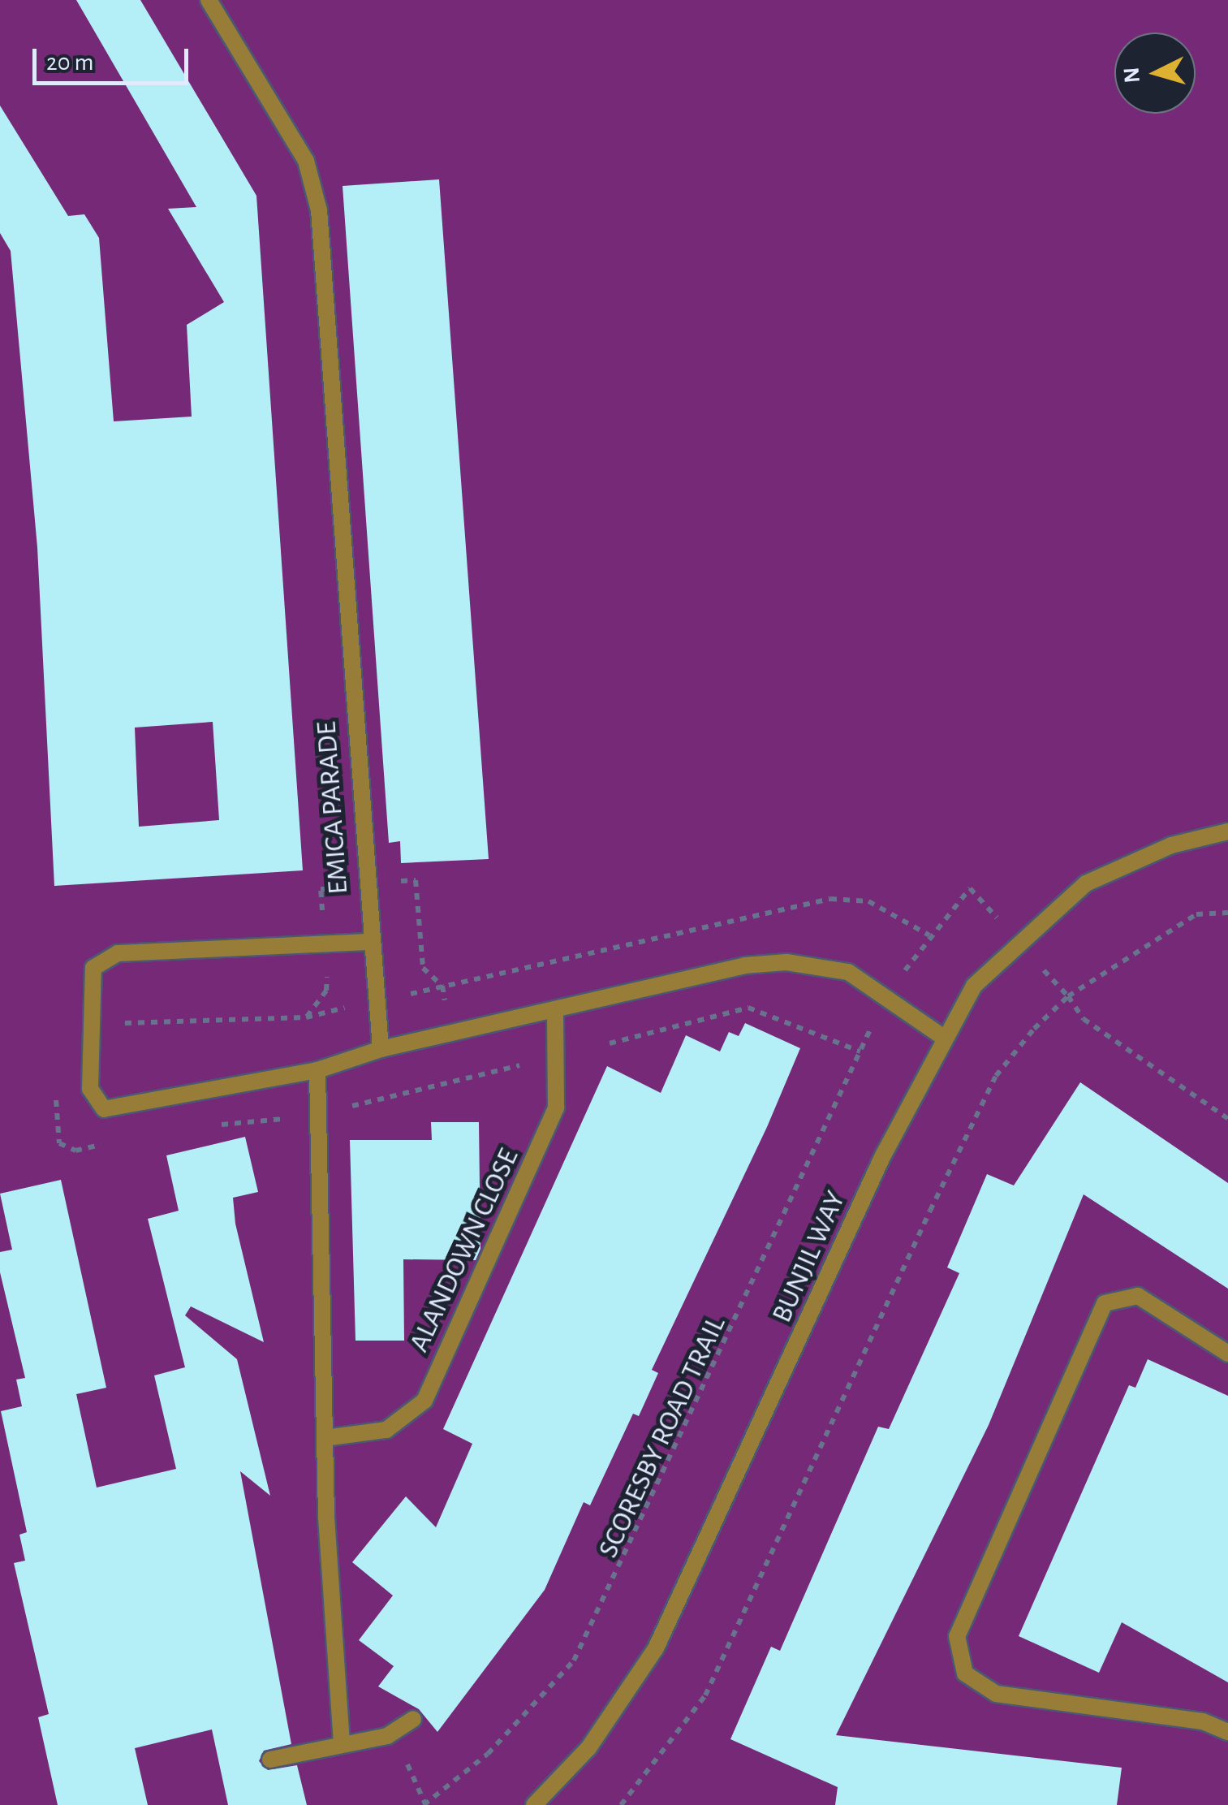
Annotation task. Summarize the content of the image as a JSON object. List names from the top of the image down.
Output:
{
  "streets": {
    "street": ["EMICA PARADE", "ALANDOWN CLOSE", "BUNJIL WAY"],
    "path": ["SCORESBY ROAD TRAIL"]
  },
  "scale_bar": "20 m",
  "north": "left"
}
